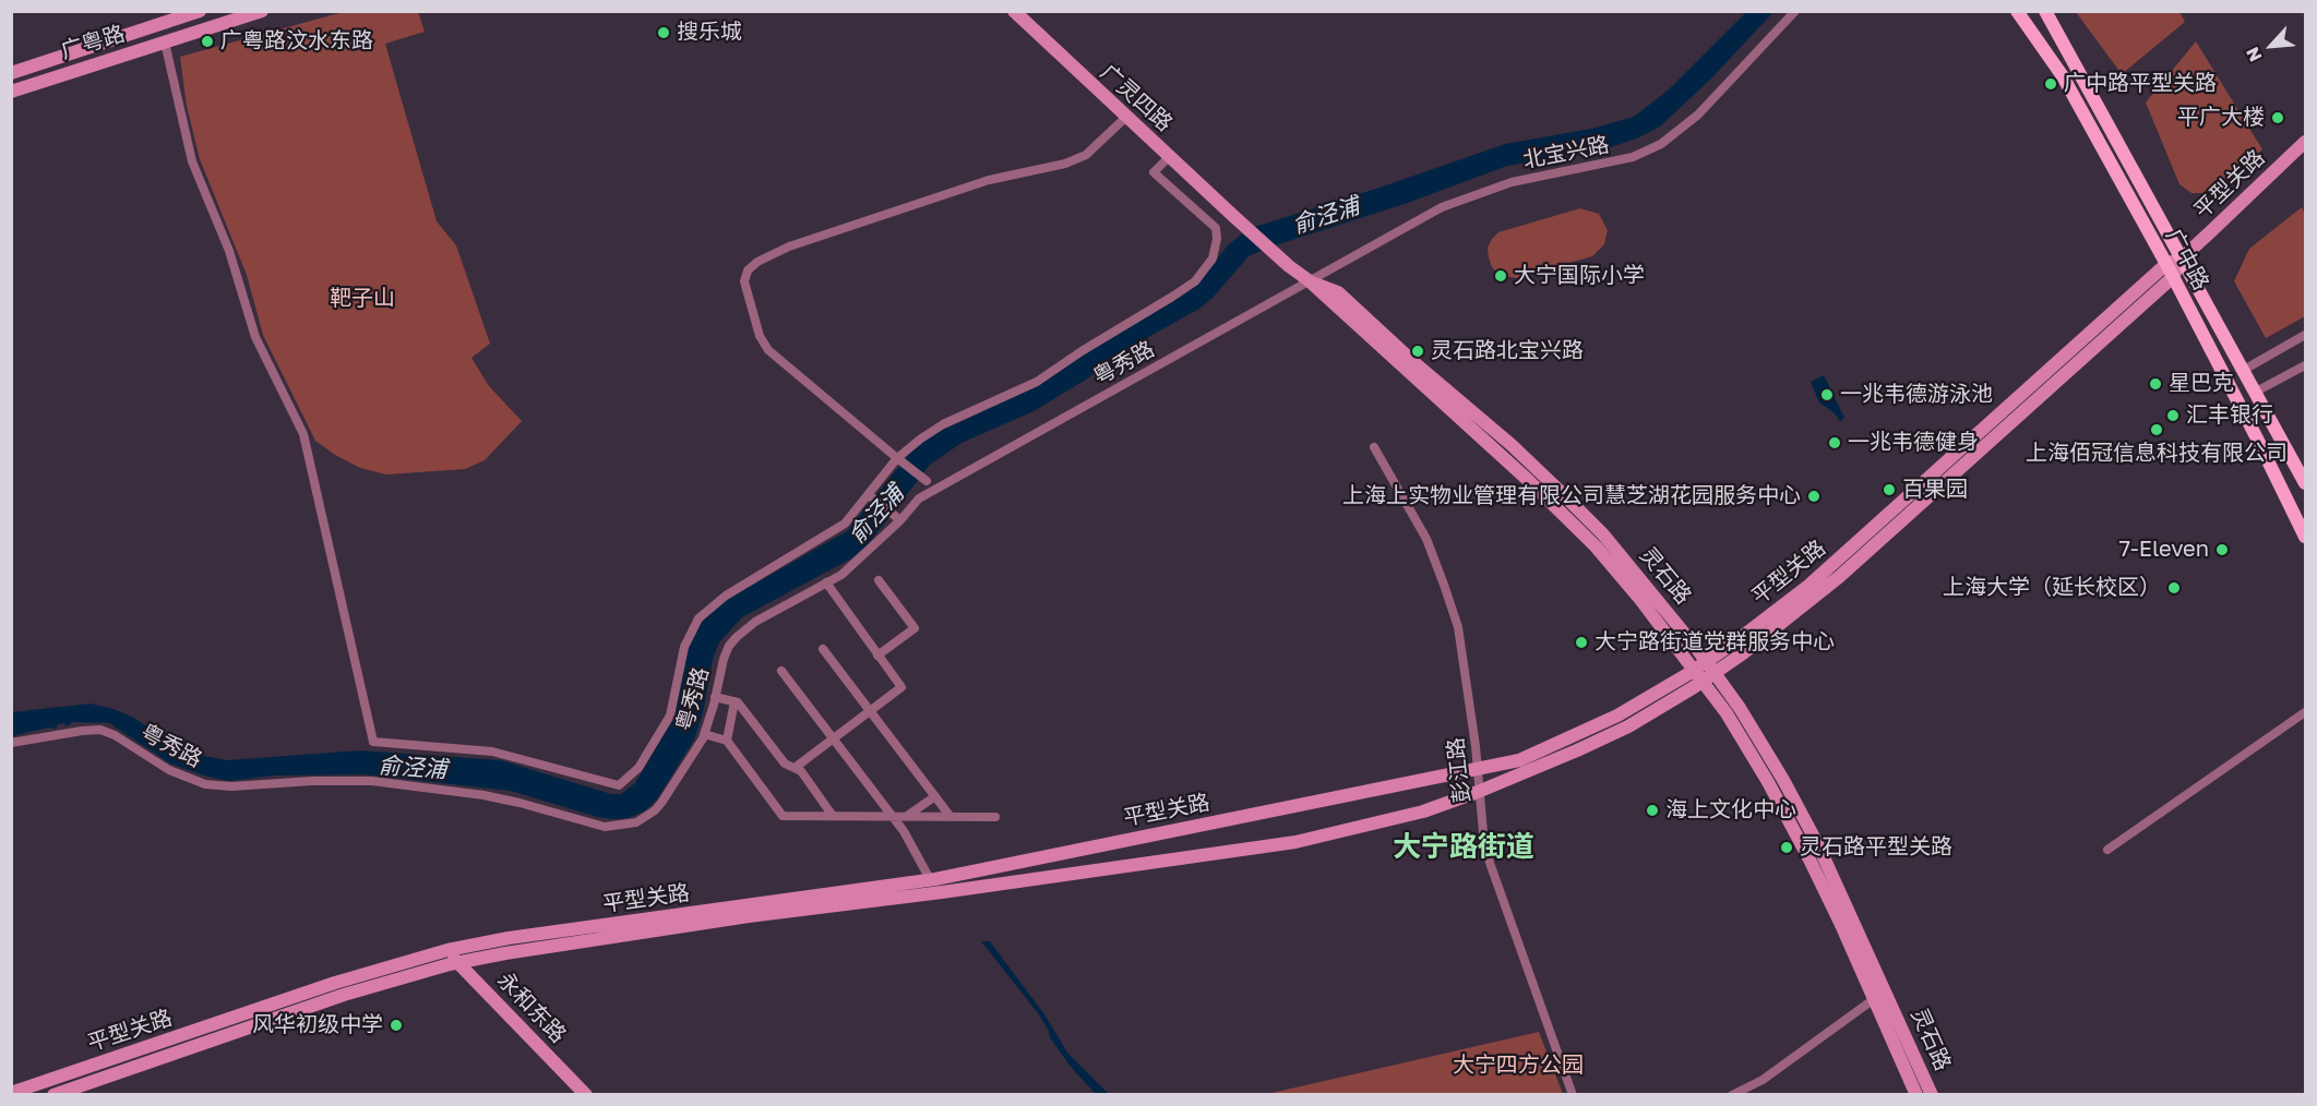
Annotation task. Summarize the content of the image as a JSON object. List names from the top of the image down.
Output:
{
  "streets": {
    "main road": ["广中路"],
    "street": [
      "广粤路",
      "广灵四路",
      "北宝兴路",
      "平型关路",
      "粤秀路",
      "灵石路",
      "彭江路",
      "永和东路"
    ]
  },
  "crossings": [
    ["广灵四路", "灵石路"],
    ["北宝兴路", "粤秀路"],
    ["北宝兴路", "灵石路"],
    ["平型关路", "广中路"],
    ["平型关路", "灵石路"],
    ["平型关路", "彭江路"],
    ["平型关路", "永和东路"],
    ["粤秀路", "灵石路"]
  ],
  "districts": ["大宁路街道"],
  "water": ["俞泾浦"],
  "parks": ["靶子山", "大宁四方公园"],
  "places": [
    "搜乐城",
    "广粤路汶水东路",
    "广中路平型关路",
    "平广大楼",
    "大宁国际小学",
    "灵石路北宝兴路",
    "星巴克",
    "一兆韦德游泳池",
    "汇丰银行",
    "上海佰冠信息科技有限公司",
    "一兆韦德健身",
    "百果园",
    "上海上实物业管理有限公司慧芝湖花园服务中心",
    "7-Eleven",
    "上海大学（延长校区）",
    "大宁路街道党群服务中心",
    "海上文化中心",
    "灵石路平型关路",
    "风华初级中学"
  ],
  "north": "bottom left"
}
